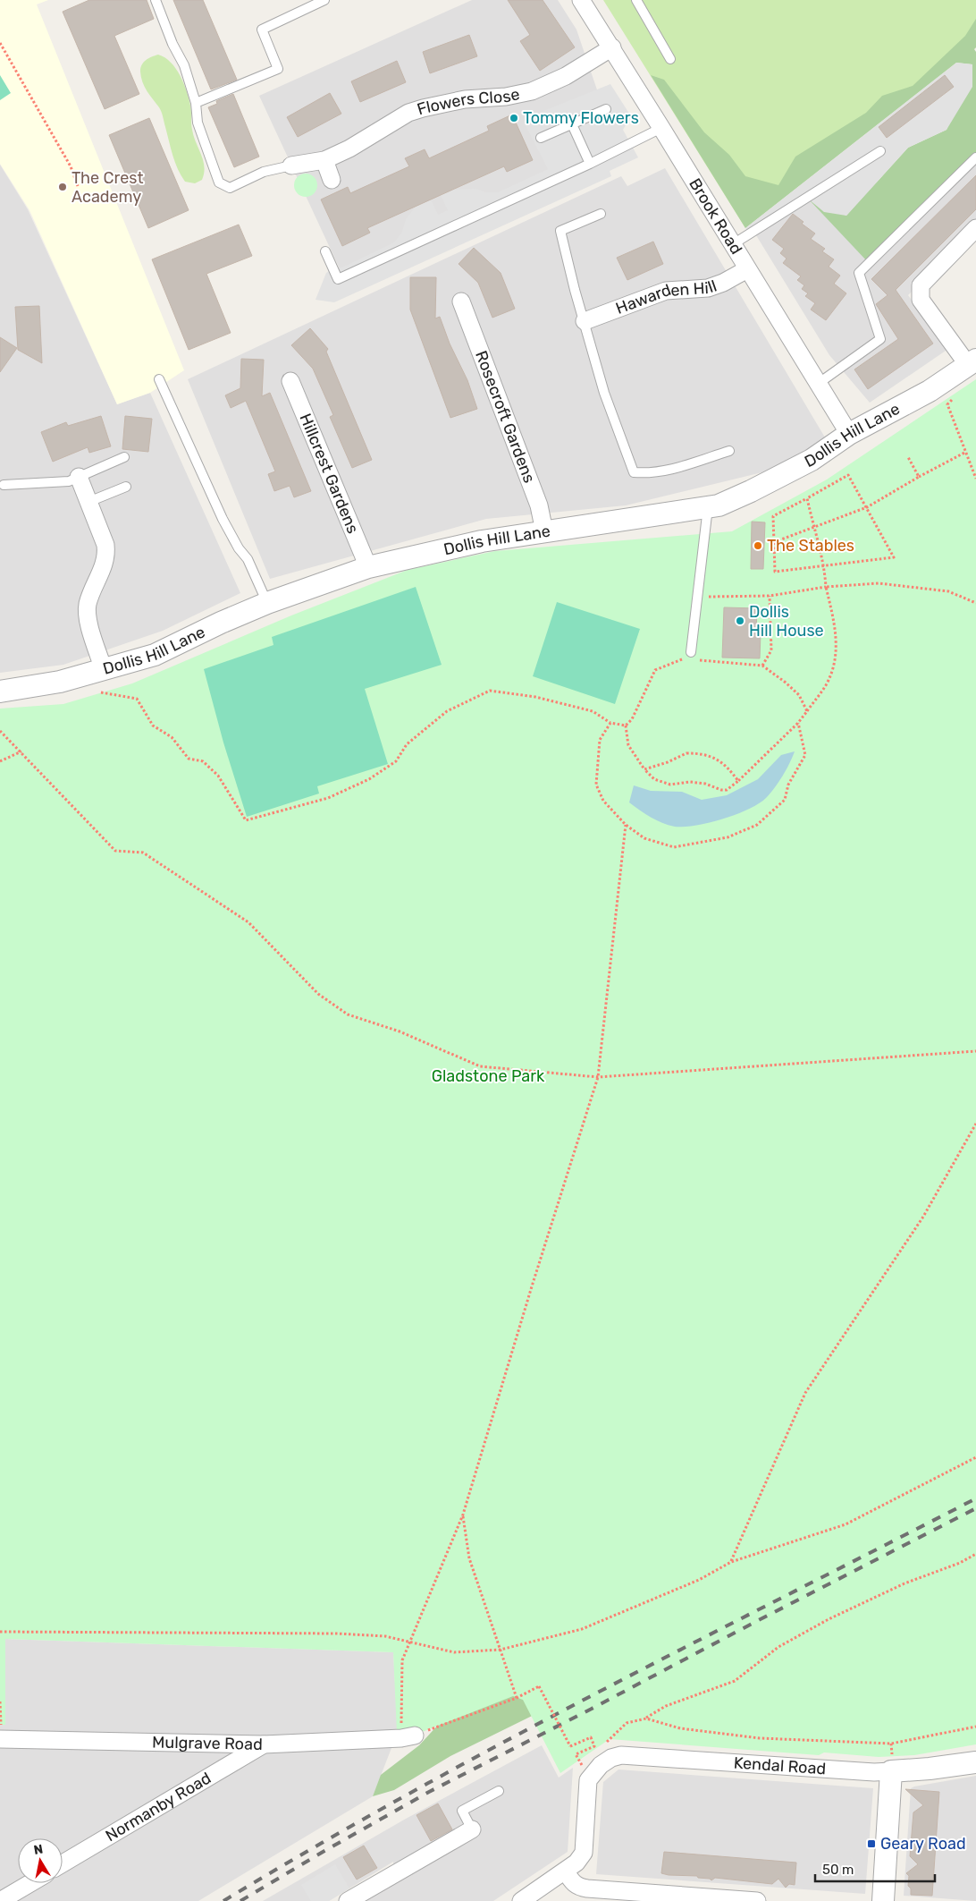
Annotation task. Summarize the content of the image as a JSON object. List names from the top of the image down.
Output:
{
  "streets": {
    "street": [
      "Flowers Close",
      "Brook Road",
      "Hawarden Hill",
      "Rosecroft Gardens",
      "Dollis Hill Lane",
      "Hillcrest Gardens",
      "Mulgrave Road",
      "Kendal Road",
      "Normanby Road"
    ]
  },
  "crossings": [
    ["Flowers Close", "Brook Road"],
    ["Brook Road", "Hawarden Hill"],
    ["Brook Road", "Dollis Hill Lane"],
    ["Rosecroft Gardens", "Dollis Hill Lane"],
    ["Dollis Hill Lane", "Hillcrest Gardens"],
    ["Mulgrave Road", "Normanby Road"]
  ],
  "parks": ["Gladstone Park"],
  "places": {
    "other": [
      "Tommy Flowers",
      "The Crest Academy",
      "The Stables",
      "Dollis Hill House"
    ],
    "transit": ["Geary Road"]
  },
  "scale_bar": "50 m",
  "north": "top"
}
